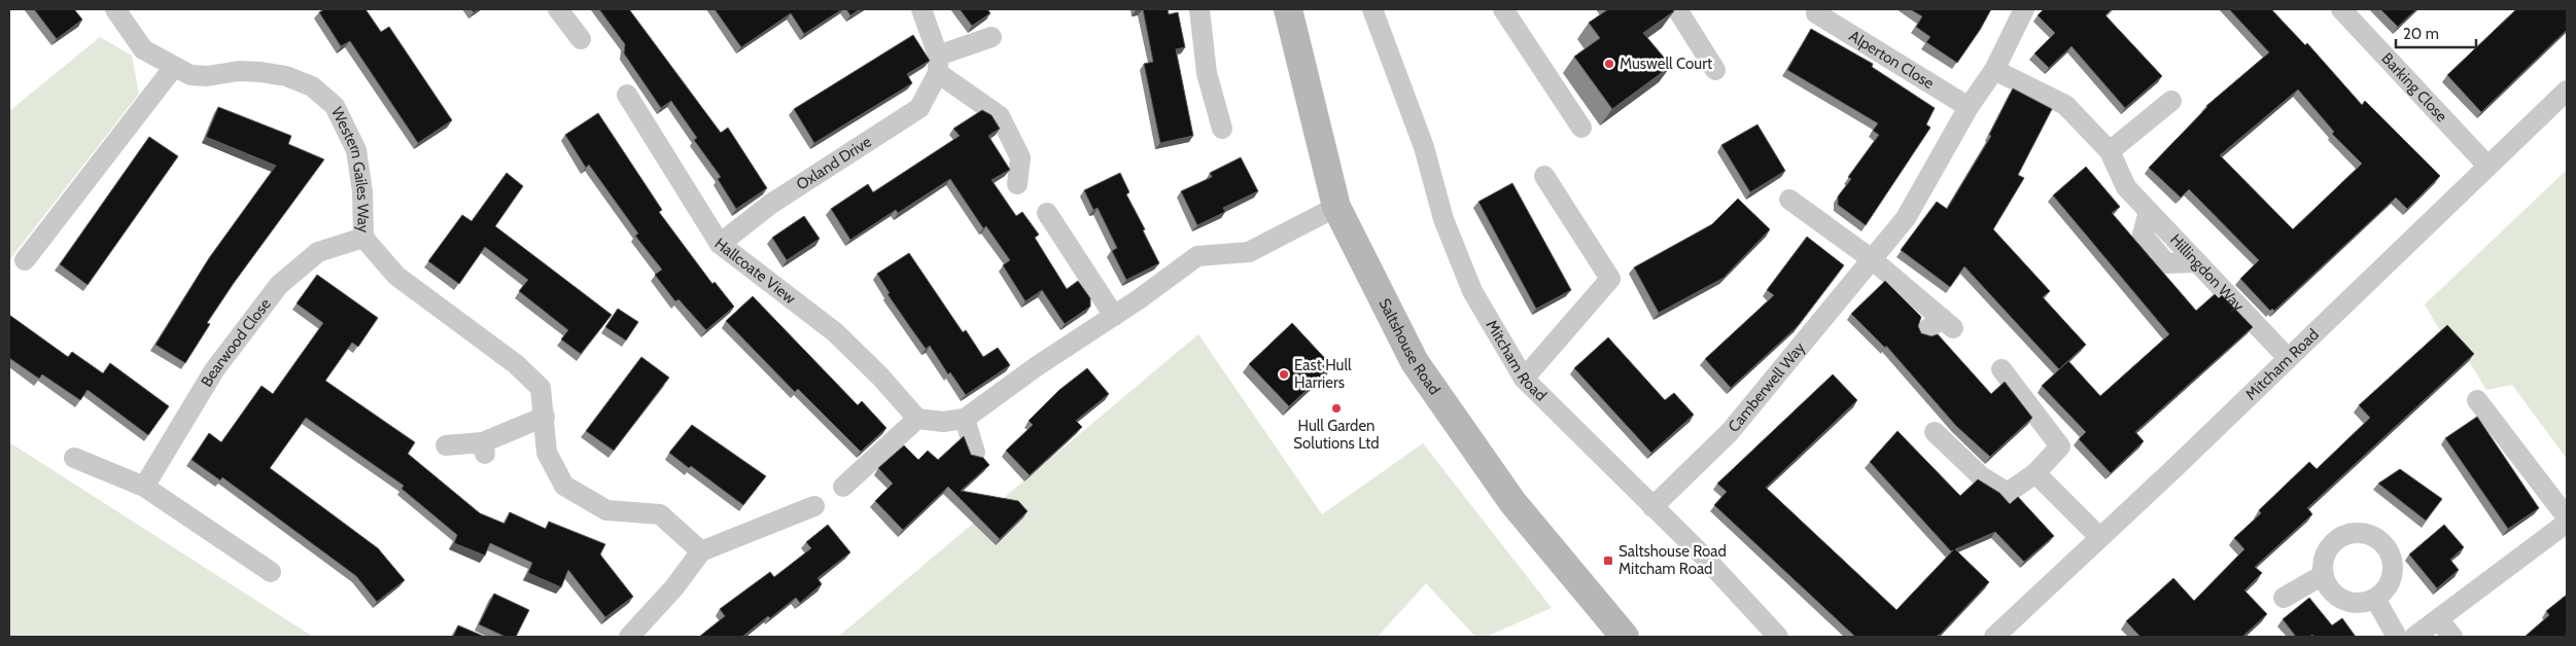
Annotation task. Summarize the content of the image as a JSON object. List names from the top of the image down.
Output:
{
  "streets": {
    "main road": ["Saltshouse Road"],
    "street": [
      "Alperton Close",
      "Barking Close",
      "Oxland Drive",
      "Western Gailes Way",
      "Hallcoate View",
      "Hillingdon Way",
      "Bearwood Close",
      "Mitcham Road",
      "Camberwell Way"
    ]
  },
  "crossings": [
    ["Alperton Close", "Camberwell Way"],
    ["Barking Close", "Mitcham Road"],
    ["Oxland Drive", "Hallcoate View"],
    ["Western Gailes Way", "Bearwood Close"],
    ["Hillingdon Way", "Mitcham Road"],
    ["Mitcham Road", "Camberwell Way"]
  ],
  "places": {
    "other": ["Muswell Court", "East Hull Harriers", "Hull Garden Solutions Ltd"],
    "transit": ["Saltshouse Road Mitcham Road"]
  },
  "scale_bar": "20 m"
}
